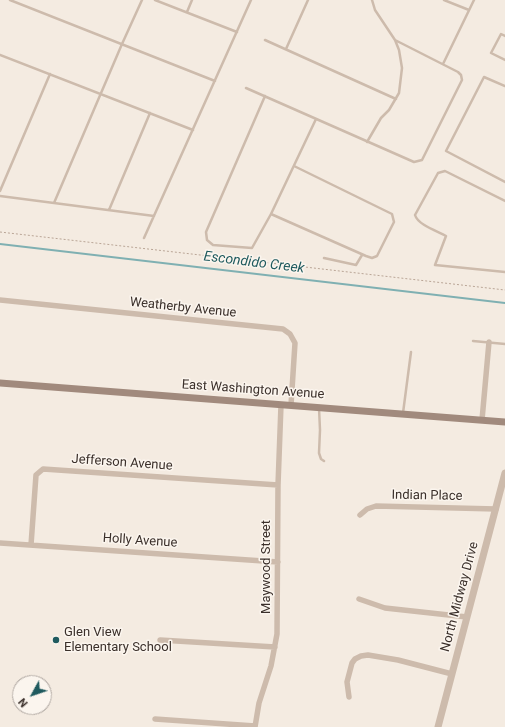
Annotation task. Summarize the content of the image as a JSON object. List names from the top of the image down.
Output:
{
  "streets": {
    "main road": ["East Washington Avenue"],
    "street": [
      "Weatherby Avenue",
      "Jefferson Avenue",
      "Indian Place",
      "Holly Avenue",
      "Maywood Street",
      "North Midway Drive"
    ]
  },
  "crossings": [
    ["Weatherby Avenue", "East Washington Avenue"],
    ["East Washington Avenue", "Maywood Street"],
    ["Jefferson Avenue", "Holly Avenue"],
    ["Jefferson Avenue", "Maywood Street"],
    ["Indian Place", "North Midway Drive"],
    ["Holly Avenue", "Maywood Street"]
  ],
  "water": ["Escondido Creek"],
  "places": ["Glen View Elementary School"],
  "north": "bottom left"
}
